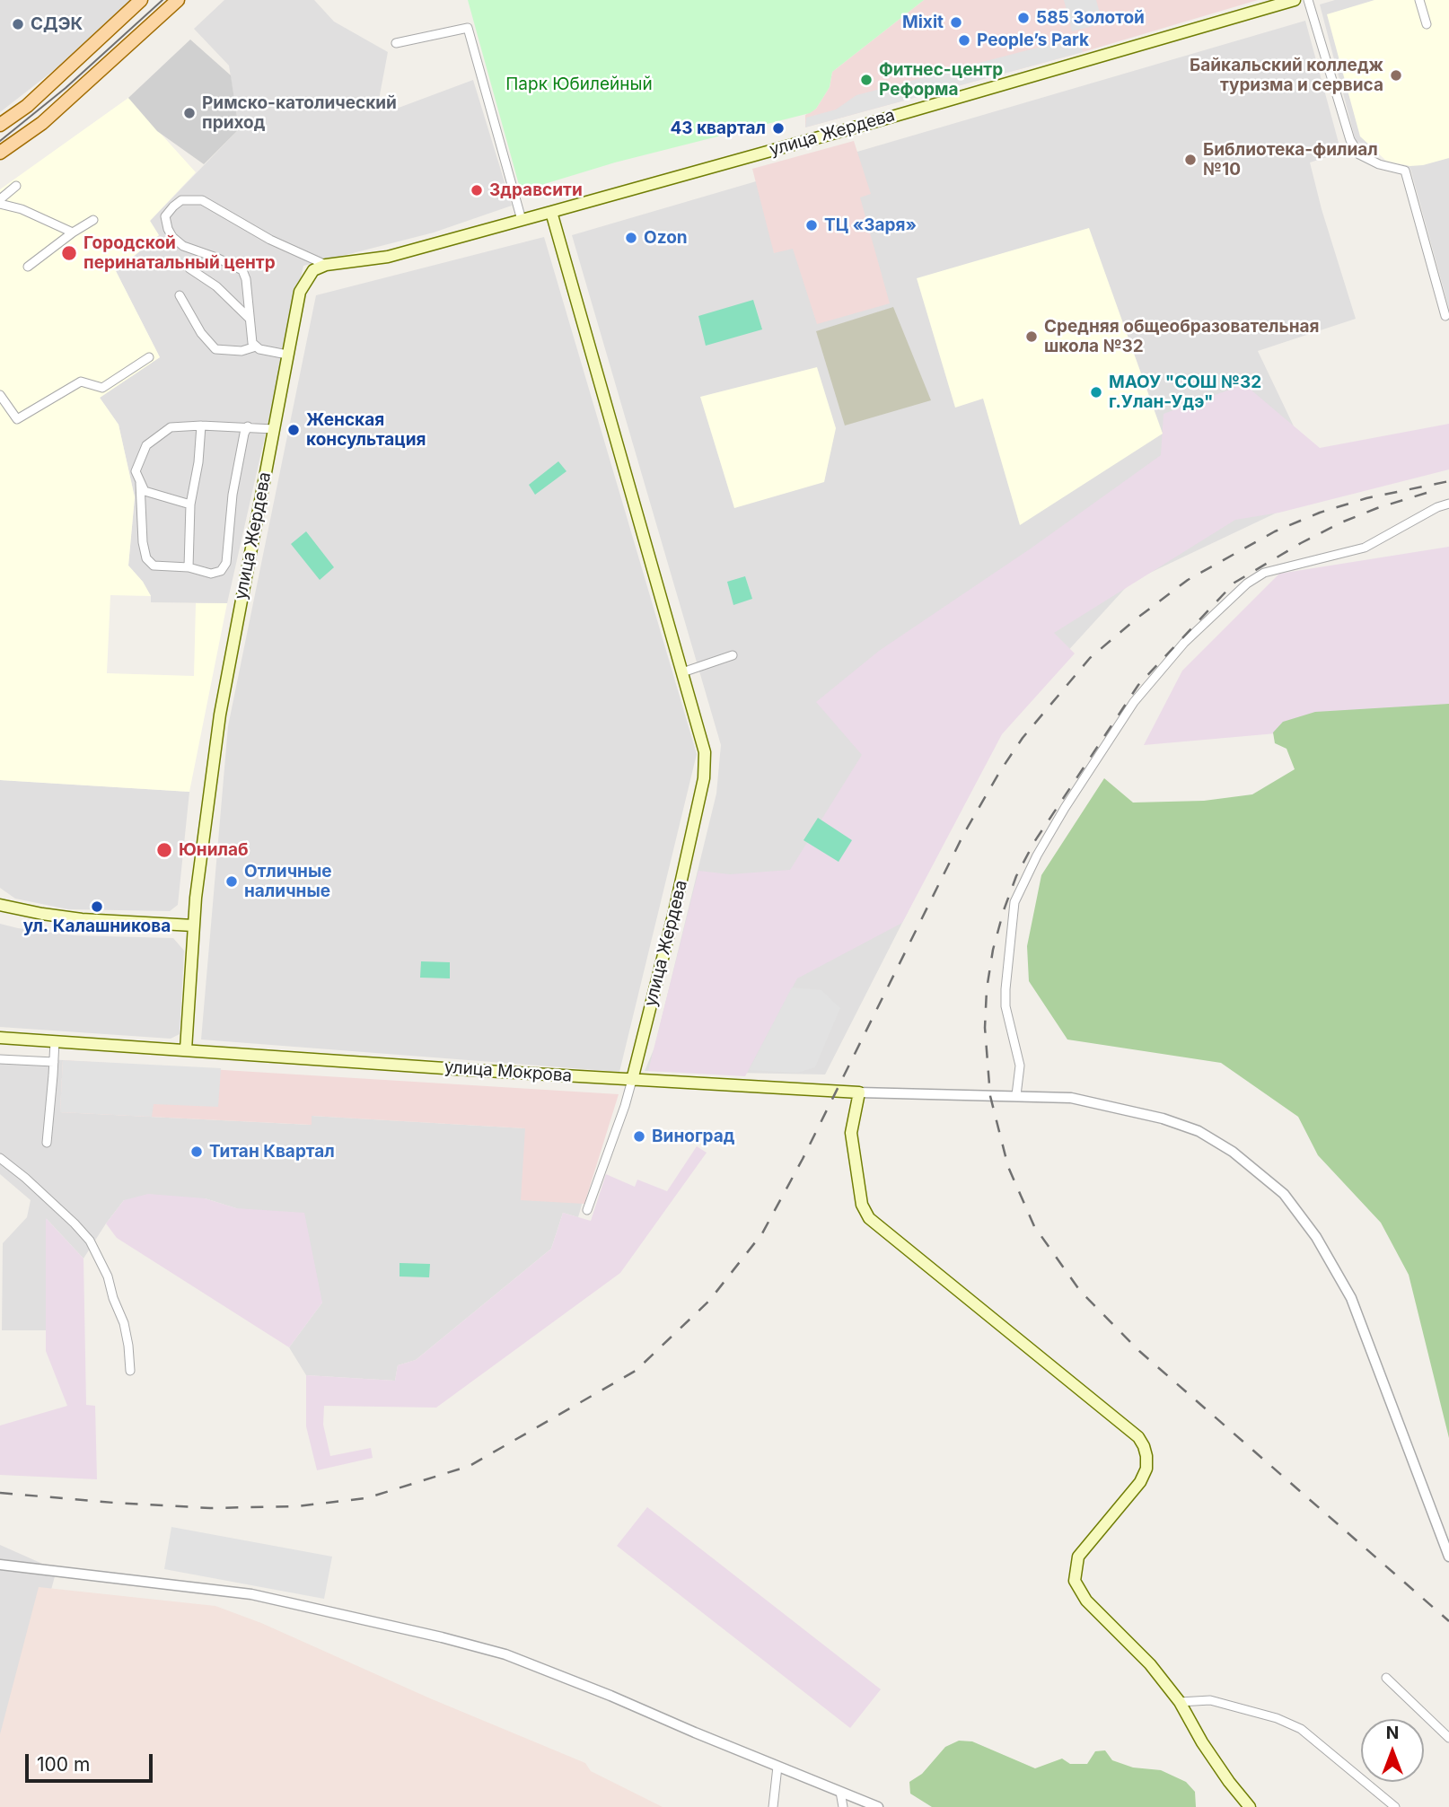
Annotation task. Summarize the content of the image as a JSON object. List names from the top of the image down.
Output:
{
  "streets": {
    "main road": ["улица Жердева", "улица Мокрова"]
  },
  "crossings": [
    ["улица Жердева", "улица Мокрова"]
  ],
  "parks": ["Парк Юбилейный"],
  "places": [
    "585 Золотой",
    "Mixit",
    "СДЭК",
    "People’s Park",
    "Байкальский колледж туризма и сервиса",
    "Фитнес-центр Реформа",
    "Римско-католический приход",
    "43 квартал",
    "Библиотека-филиал №10",
    "Здравсити",
    "ТЦ «Заря»",
    "Ozon",
    "Городской перинатальный центр",
    "Средняя общеобразовательная школа №32",
    "МАОУ \"СОШ №32 г.Улан-Удэ\"",
    "Женская консультация",
    "Юнилаб",
    "Отличные наличные",
    "ул. Калашникова",
    "Виноград",
    "Титан Квартал"
  ],
  "scale_bar": "100 m",
  "north": "top"
}
